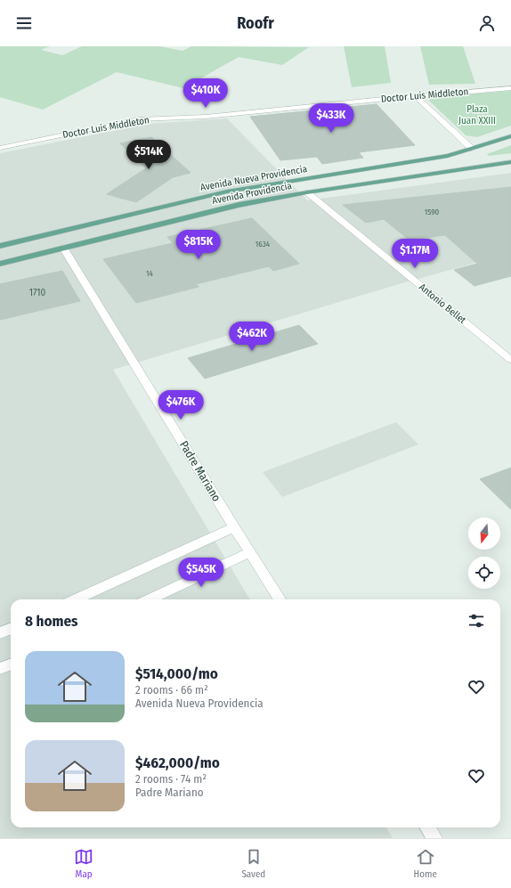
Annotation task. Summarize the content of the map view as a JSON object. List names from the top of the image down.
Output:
{
  "streets": {
    "main road": ["Avenida Nueva Providencia", "Avenida Providencia"],
    "street": ["Doctor Luis Middleton", "Antonio Bellet", "Padre Mariano"]
  },
  "crossings": [
    ["Avenida Providencia", "Antonio Bellet"],
    ["Avenida Providencia", "Padre Mariano"]
  ],
  "parks": ["Plaza Juan XXIII"],
  "house_numbers": [
    "1590",
    "1634",
    "14",
    "1710"
  ],
  "north": "bottom",
  "page": {
    "header": "Roofr",
    "price": [
      "$410K",
      "$433K",
      "$514K",
      "$815K",
      "$1.17M",
      "$462K",
      "$476K",
      "$545K"
    ],
    "heading": "8 homes",
    "list": [
      {
        "name": "$514,000/mo",
        "note": "2 rooms · 66 m² · Avenida Nueva Providencia"
      },
      {
        "name": "$462,000/mo",
        "note": "2 rooms · 74 m² · Padre Mariano"
      }
    ],
    "tabs": ["Map", "Saved", "Home"]
  }
}
